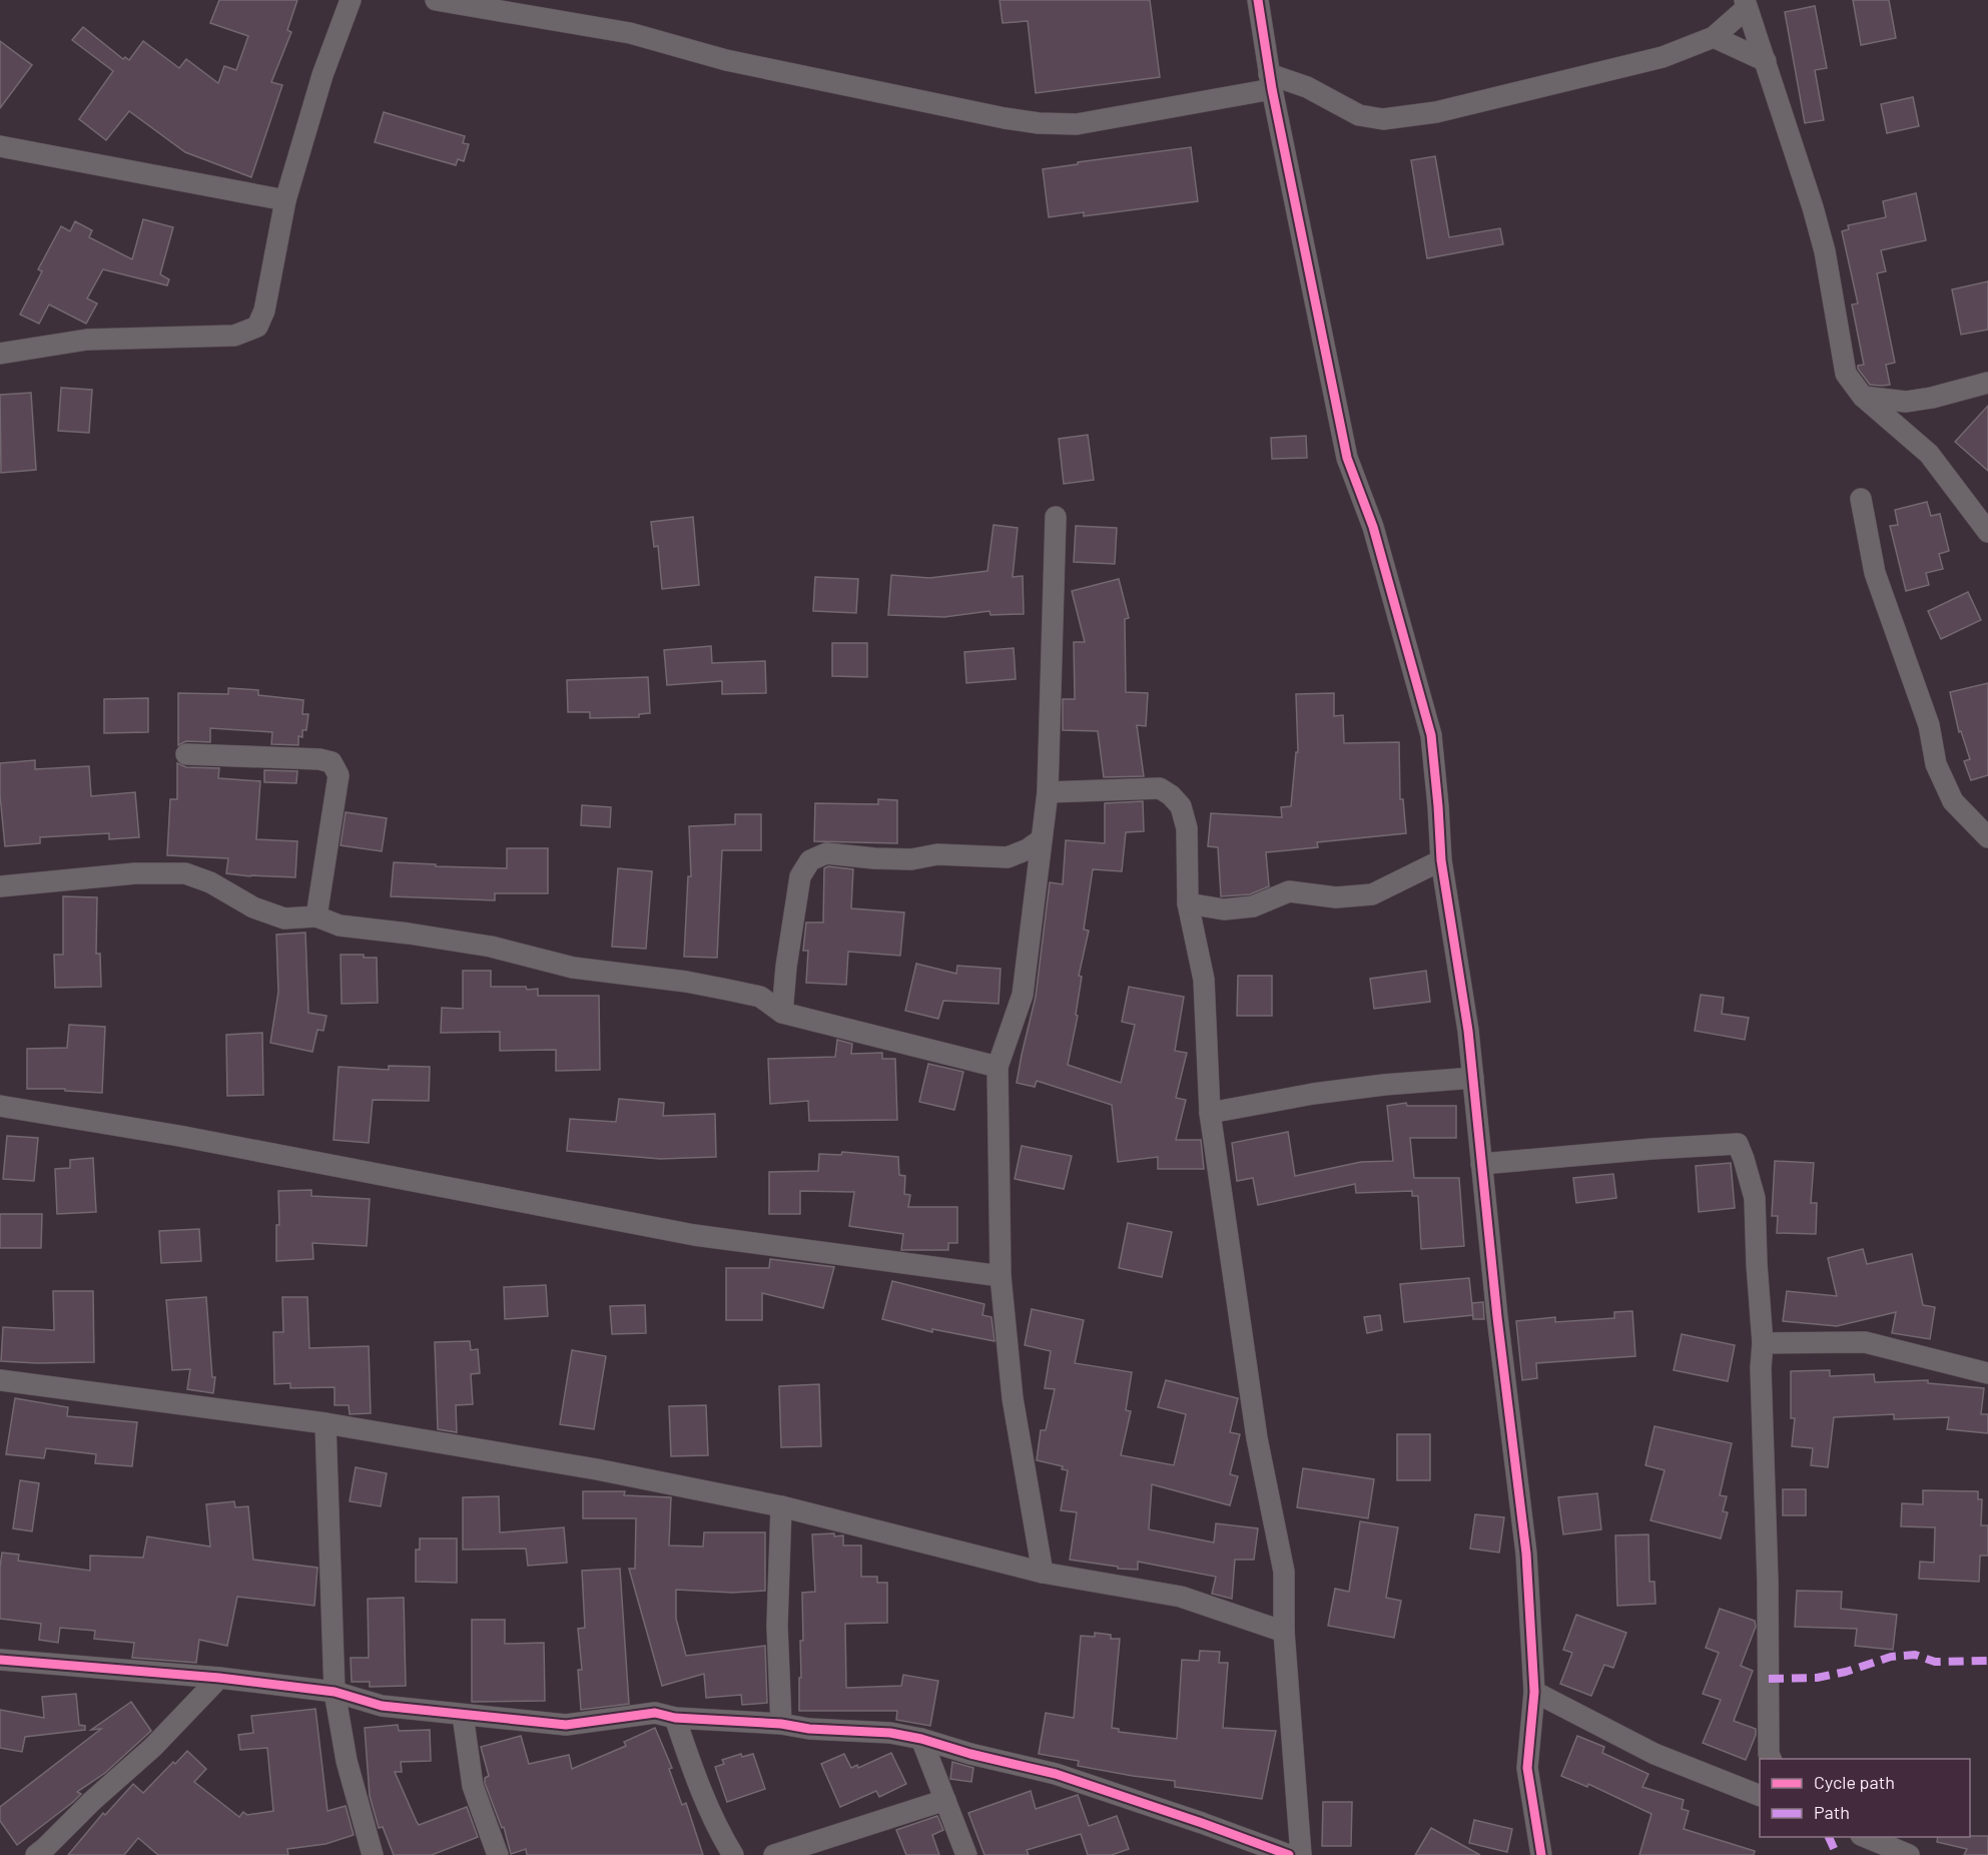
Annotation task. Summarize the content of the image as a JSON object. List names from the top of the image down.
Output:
{
  "legend": ["Cycle path", "Path"]
}
